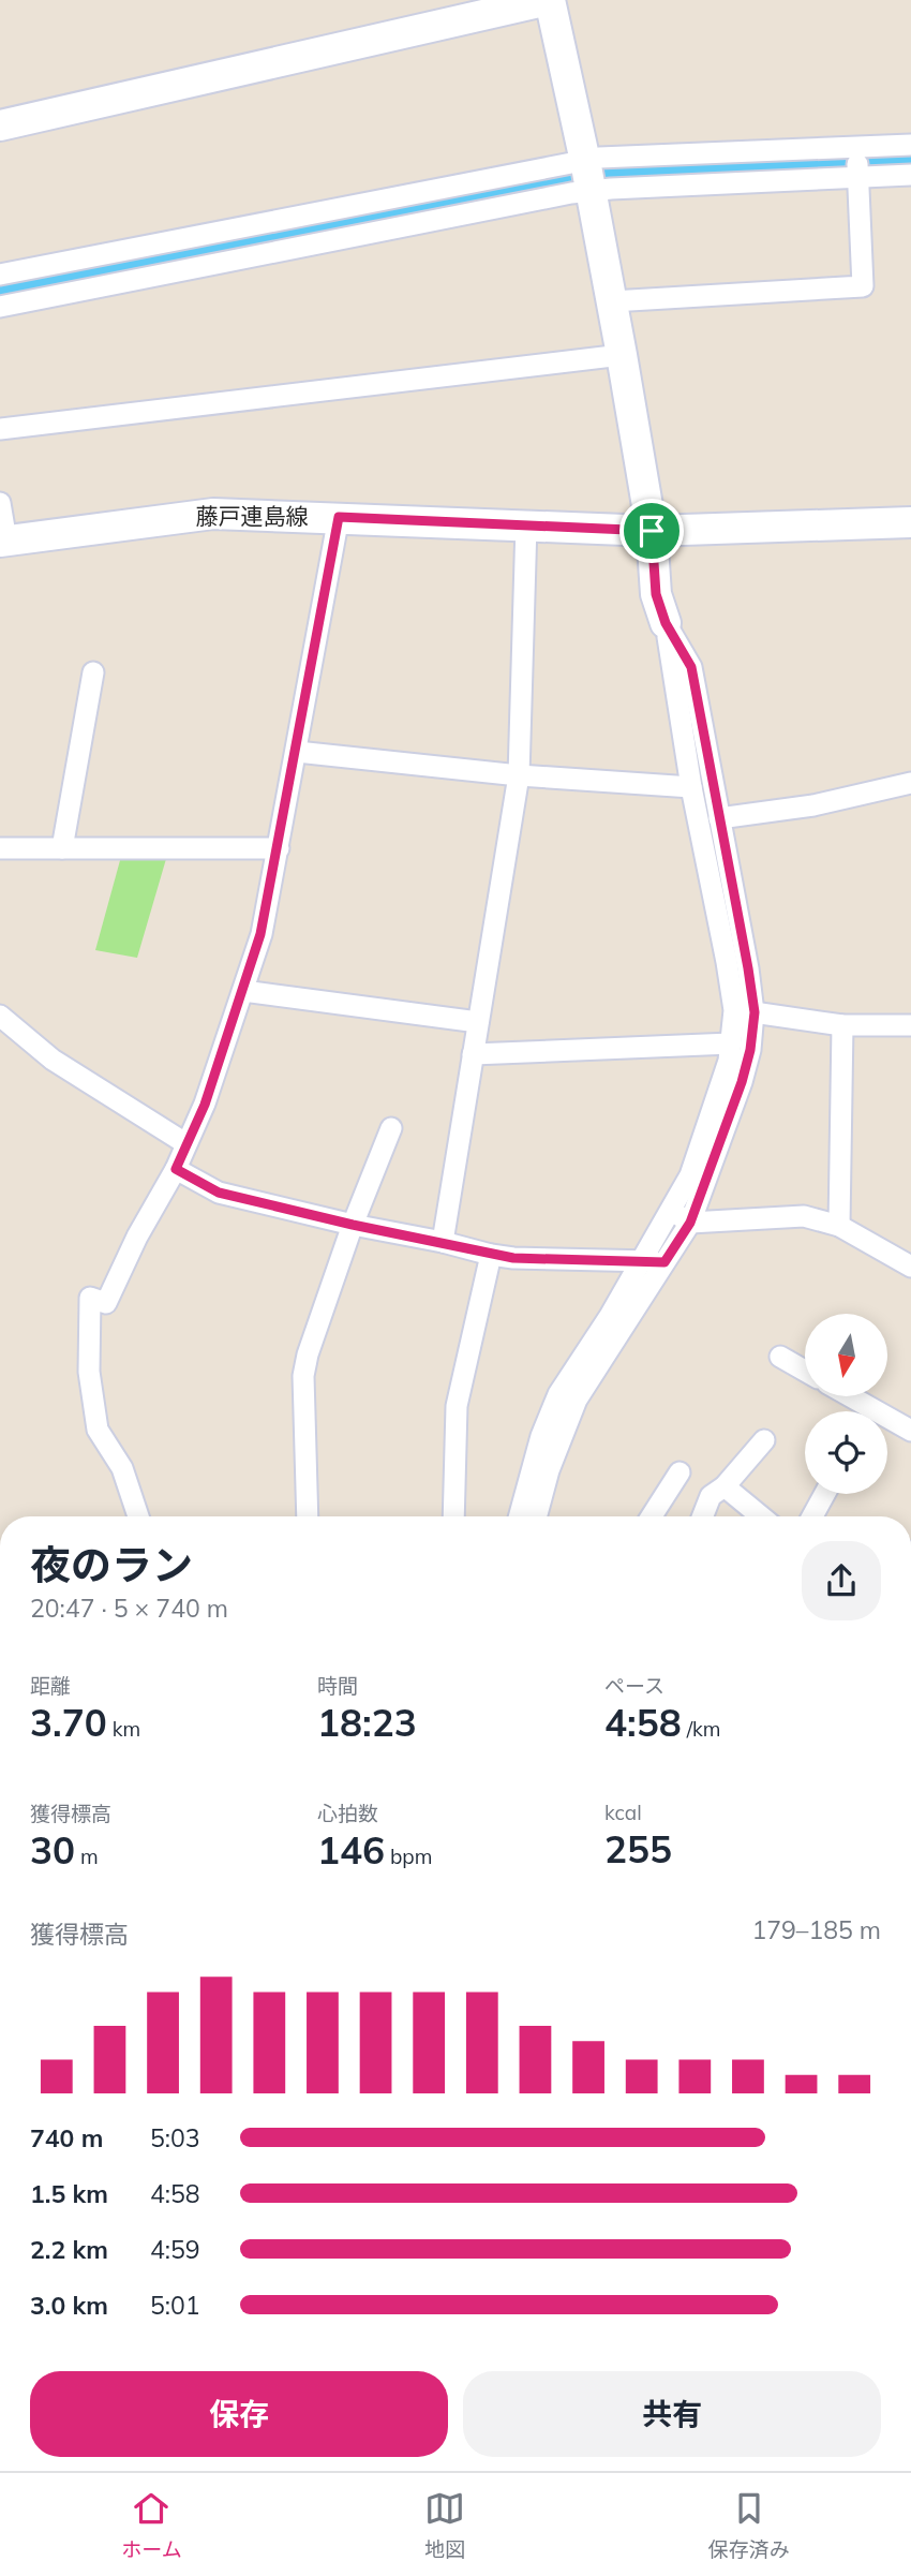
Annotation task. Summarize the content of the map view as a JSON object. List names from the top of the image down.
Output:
{
  "streets": {
    "street": ["藤戸連島線"]
  },
  "north": "bottom",
  "page": {
    "heading": ["夜のラン", "20:47 · 5 × 740 m"],
    "stats": [
      ["距離", "3.70 km"],
      ["時間", "18:23"],
      ["ペース", "4:58 /km"],
      ["獲得標高", "30 m"],
      ["心拍数", "146 bpm"],
      ["kcal", "255"]
    ],
    "chart": ["獲得標高", "179–185 m"],
    "list": [
      {
        "name": "740 m",
        "note": "5:03"
      },
      {
        "name": "1.5 km",
        "note": "4:58"
      },
      {
        "name": "2.2 km",
        "note": "4:59"
      },
      {
        "name": "3.0 km",
        "note": "5:01"
      }
    ],
    "buttons": ["保存", "共有"],
    "tabs": ["ホーム", "地図", "保存済み"]
  }
}
